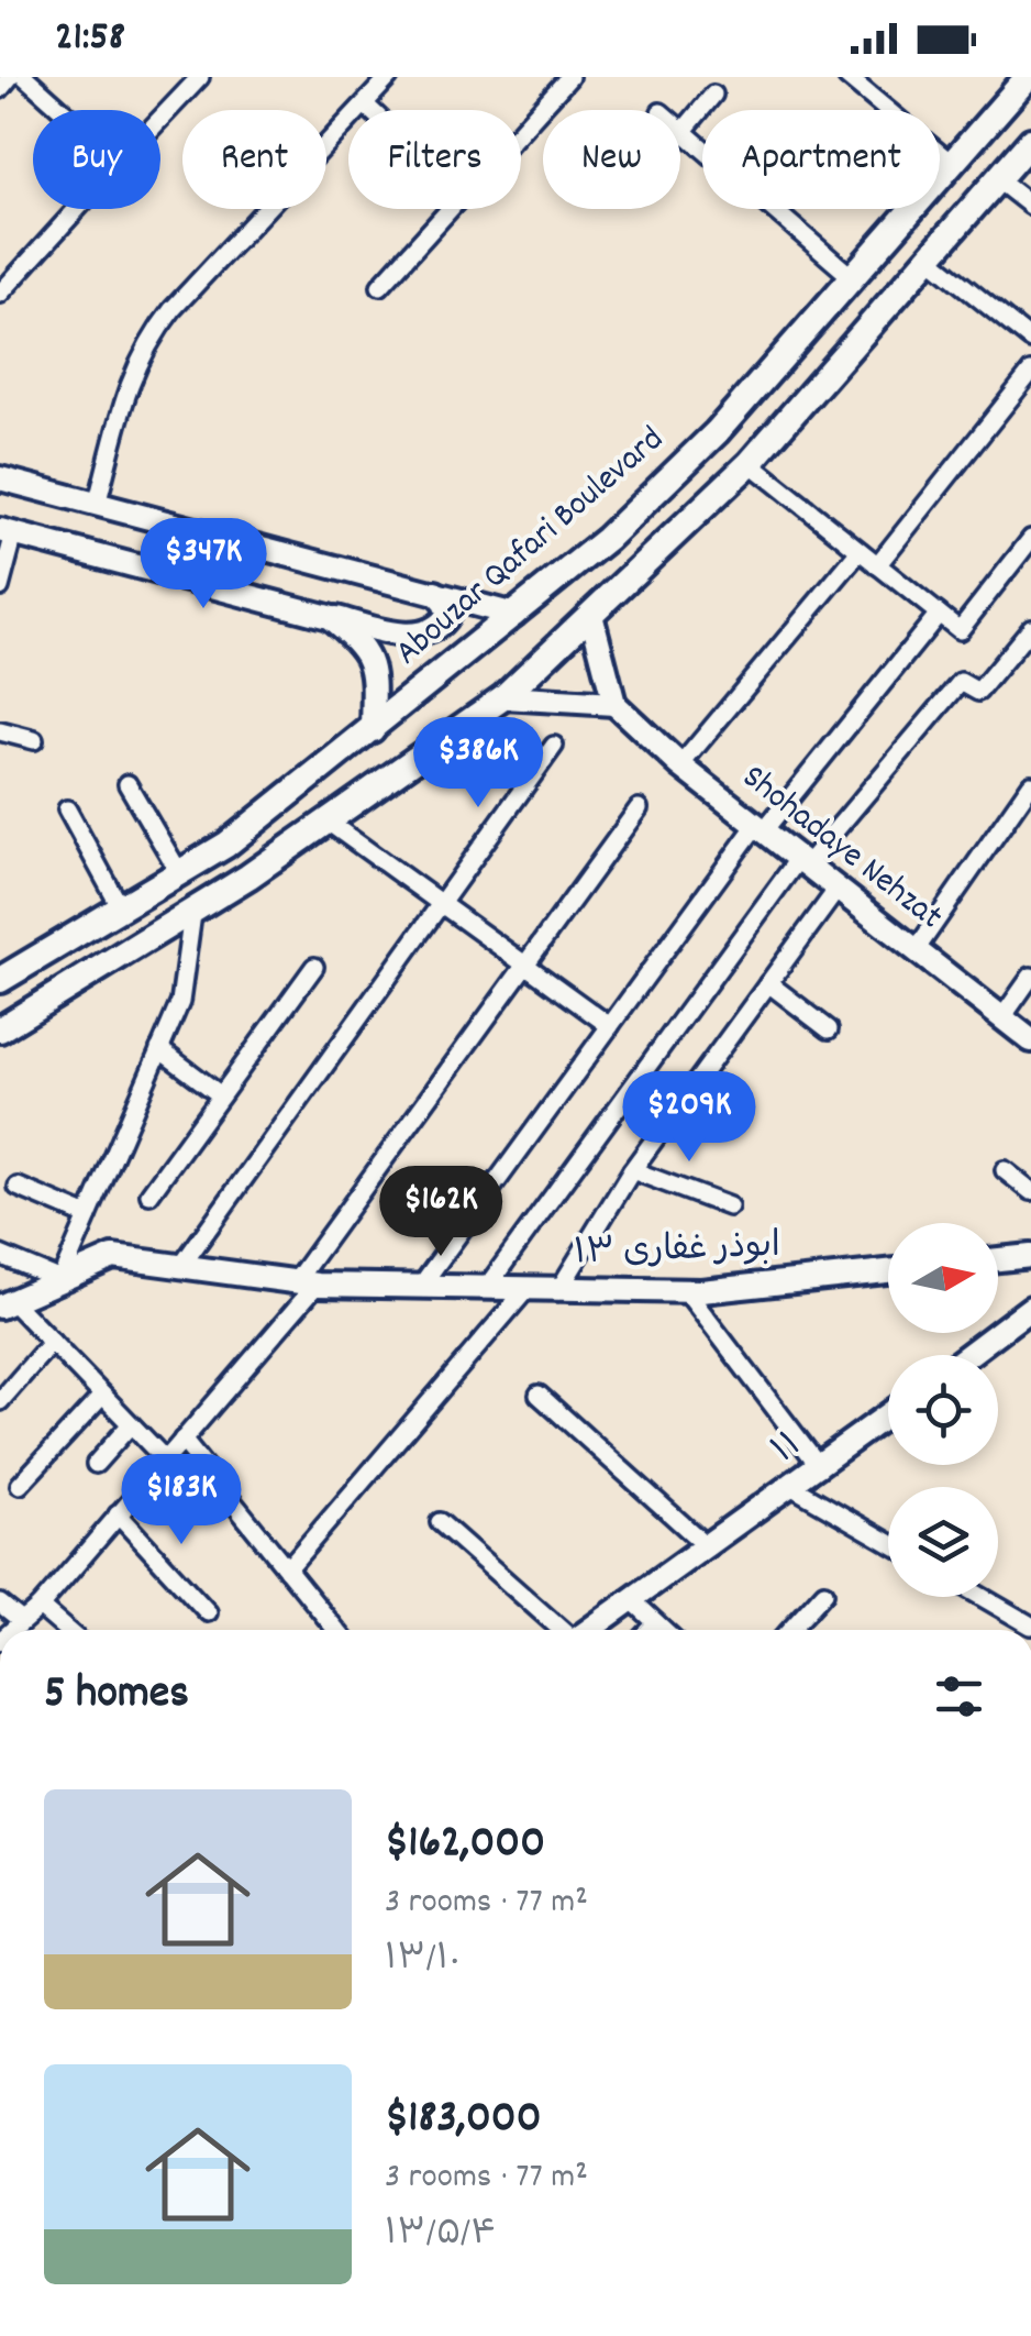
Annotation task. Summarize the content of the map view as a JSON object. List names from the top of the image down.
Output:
{
  "streets": {
    "main road": ["Abouzar Qafari Boulevard"],
    "street": ["Shohadaye Nehzat", "۱۳ ابوذر غفاری", "۱۱"]
  },
  "north": "right",
  "page": {
    "status": "21:58",
    "chip": [
      "Buy",
      "Rent",
      "Filters",
      "New",
      "Apartment"
    ],
    "price": [
      "$347K",
      "$386K",
      "$209K",
      "$162K",
      "$183K"
    ],
    "heading": "5 homes",
    "list": [
      {
        "name": "$162,000",
        "note": "3 rooms · 77 m² · ۱۳/۱۰"
      },
      {
        "name": "$183,000",
        "note": "3 rooms · 77 m² · ۱۳/۵/۴"
      }
    ]
  }
}
